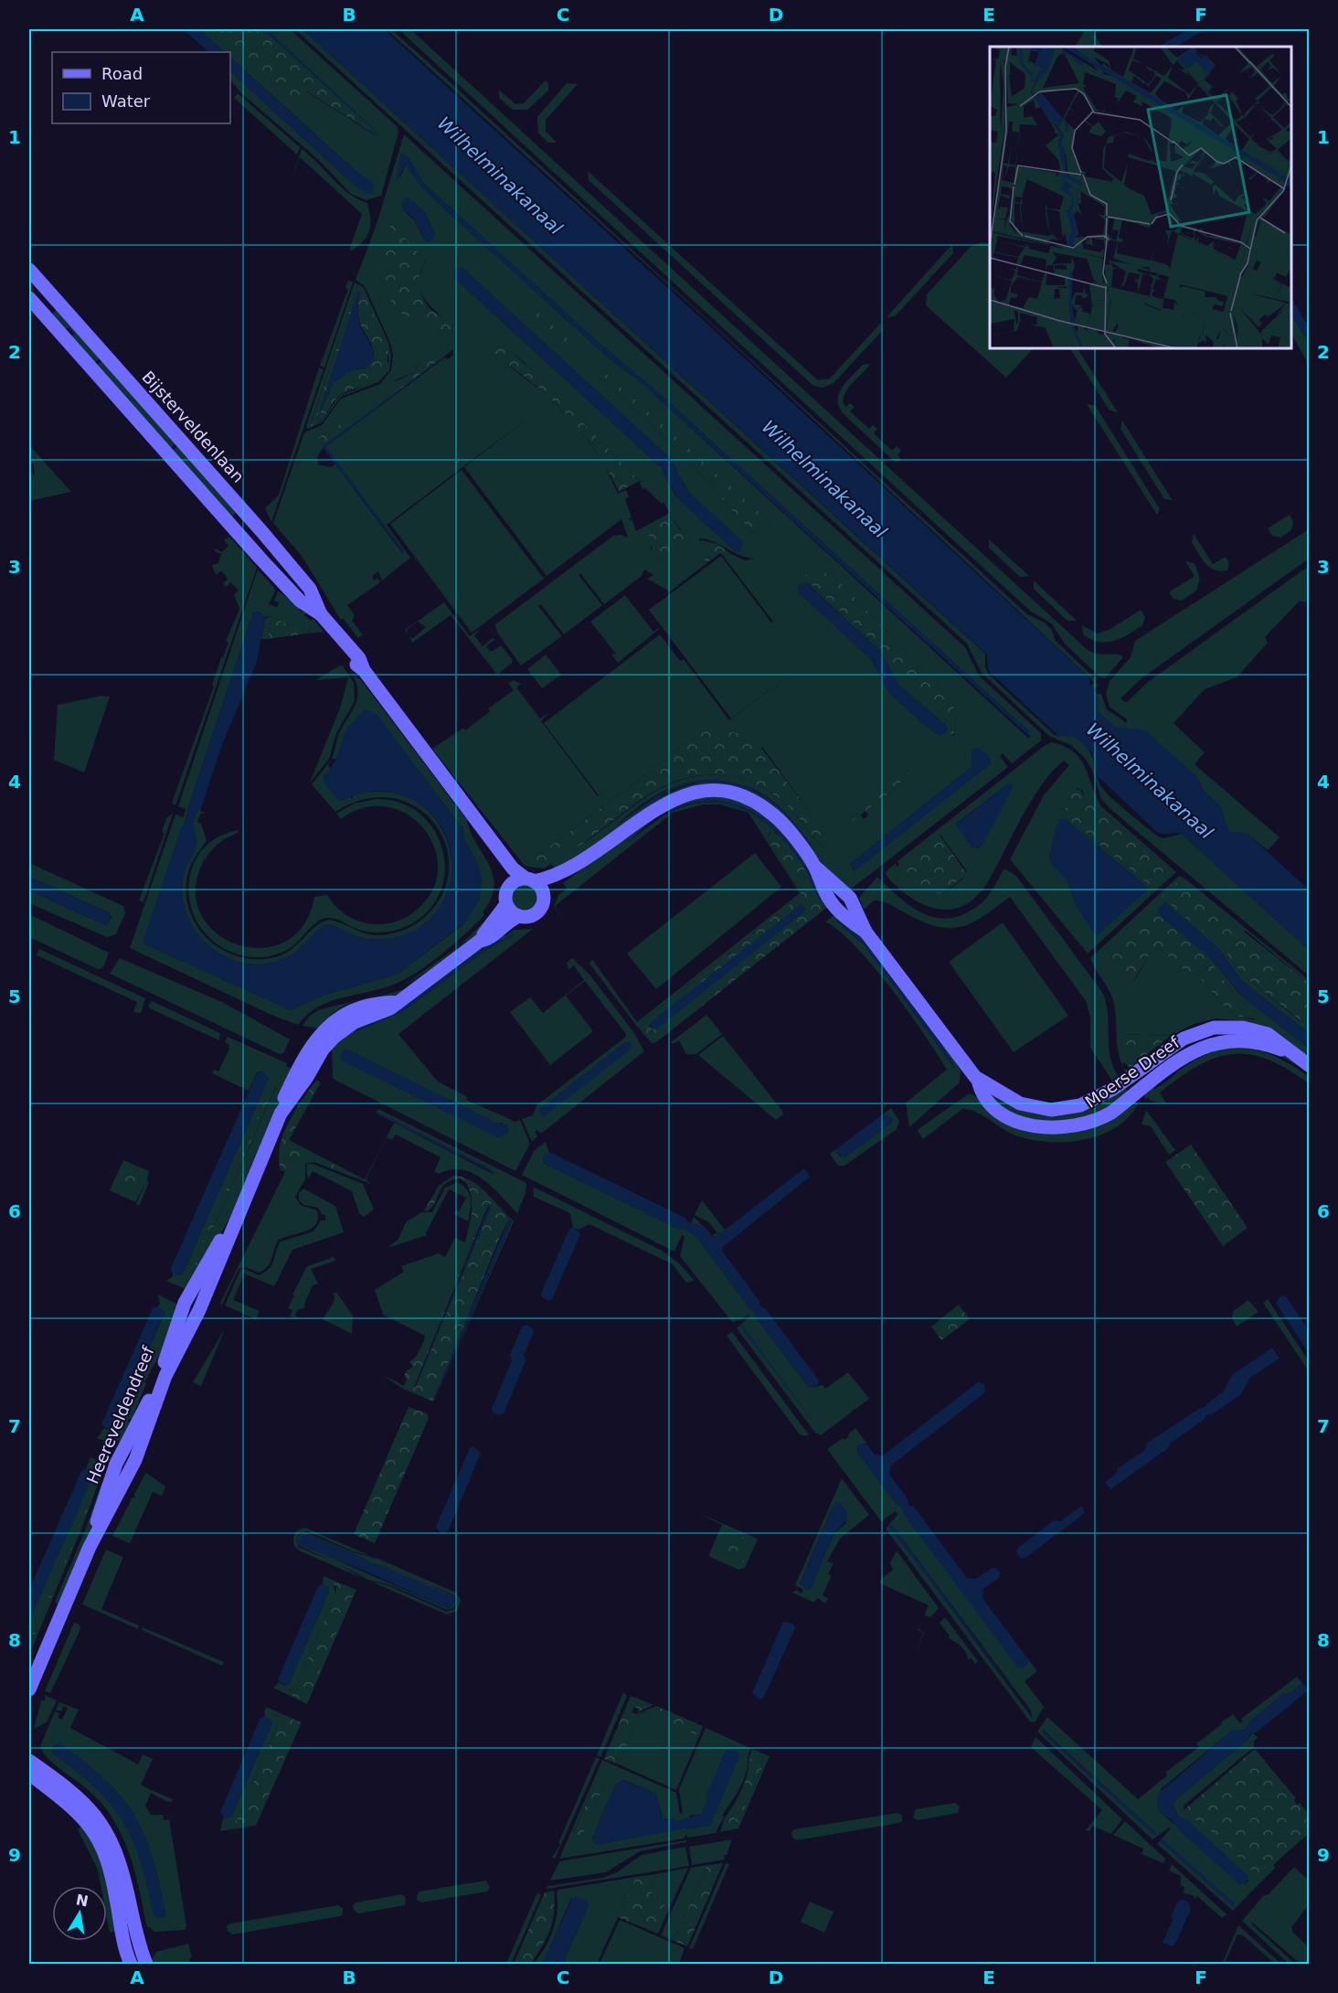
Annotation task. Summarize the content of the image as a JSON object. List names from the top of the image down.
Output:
{
  "streets": {
    "street": ["Bijsterveldenlaan", "Moerse Dreef", "Heereveldendreef"]
  },
  "crossings": [
    ["Bijsterveldenlaan", "Moerse Dreef"]
  ],
  "water": ["Wilhelminakanaal"],
  "legend": ["Road", "Water"],
  "north": "top",
  "grid": {
    "columns": [
      "A",
      "B",
      "C",
      "D",
      "E",
      "F"
    ],
    "rows": [
      "1",
      "2",
      "3",
      "4",
      "5",
      "6",
      "7",
      "8",
      "9"
    ]
  }
}
